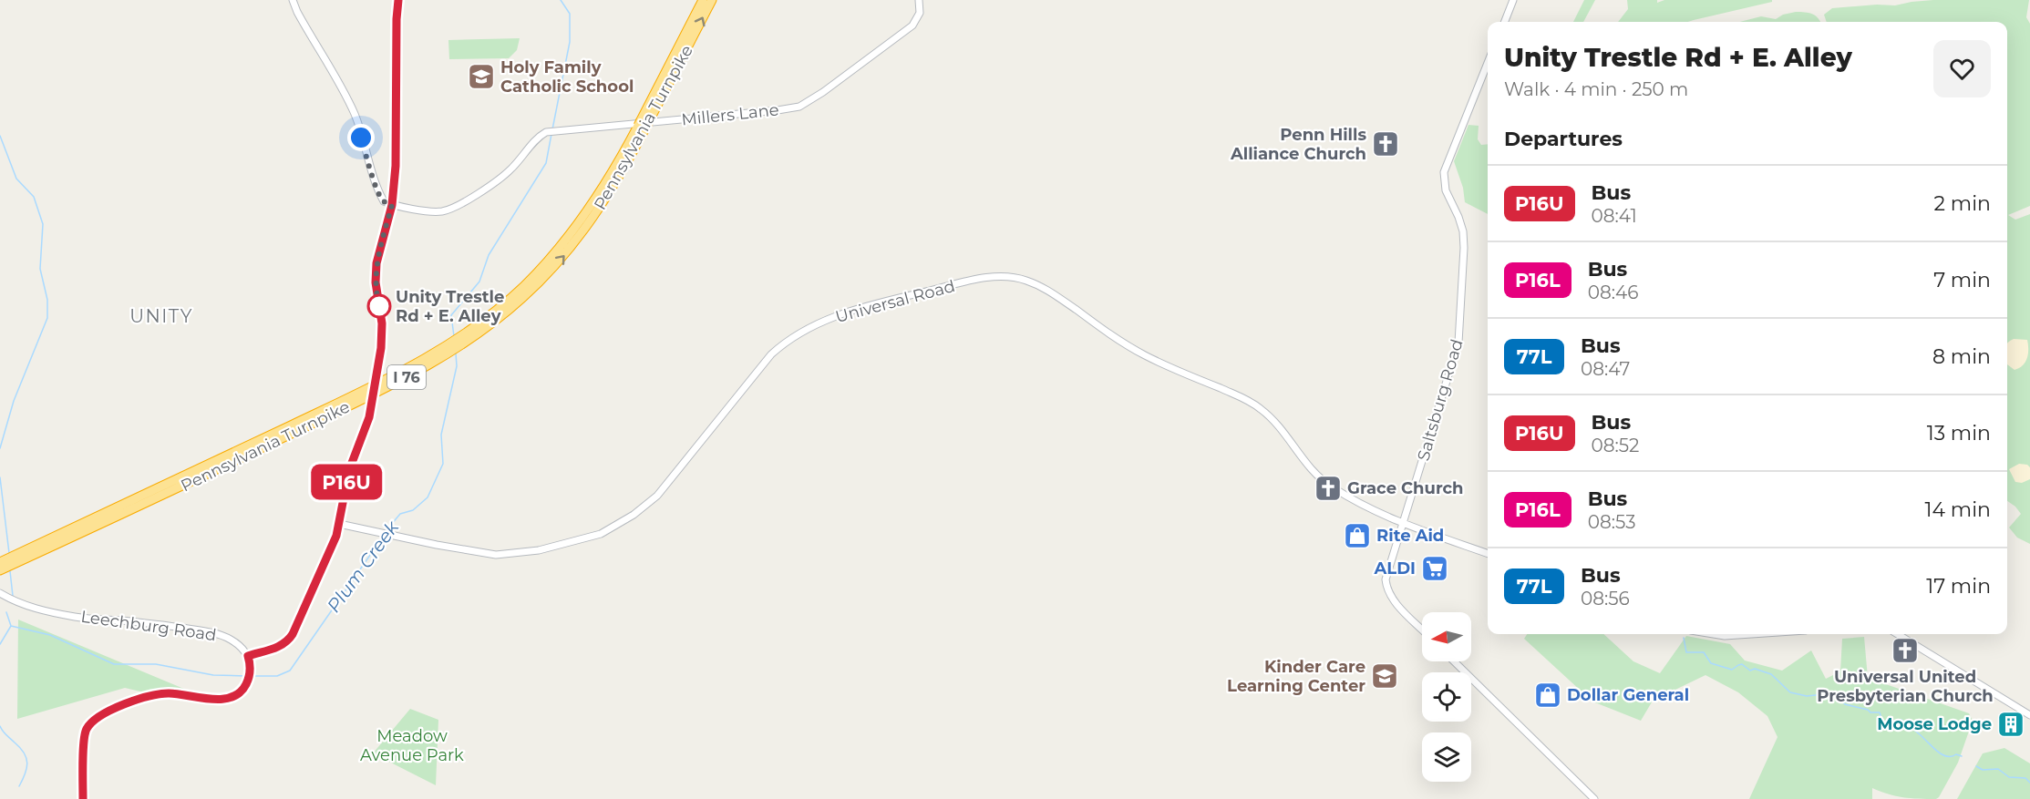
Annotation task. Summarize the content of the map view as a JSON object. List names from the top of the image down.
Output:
{
  "streets": {
    "highway": ["Pennsylvania Turnpike", "I 76"],
    "street": [
      "Millers Lane",
      "Universal Road",
      "Saltsburg Road",
      "Leechburg Road"
    ]
  },
  "crossings": [
    ["Universal Road", "Saltsburg Road"]
  ],
  "districts": ["UNITY"],
  "water": ["Plum Creek"],
  "parks": ["Meadow Avenue Park"],
  "places": {
    "school or university": ["Holy Family Catholic School", "Kinder Care Learning Center"],
    "church": ["Penn Hills Alliance Church", "Grace Church", "Universal United Presbyterian Church"],
    "other": ["Unity Trestle Rd + E. Alley"],
    "shop": ["Rite Aid", "Dollar General"],
    "supermarket": ["ALDI"],
    "building": ["Moose Lodge"]
  },
  "lines": ["bus line P16U"],
  "north": "left",
  "page": {
    "on_map": "P16U",
    "heading": [
      ["Unity Trestle Rd + E. Alley", "Walk · 4 min · 250 m"],
      "Departures"
    ],
    "list": [
      {
        "mark": "P16U",
        "name": "Bus",
        "note": "08:41",
        "value": "2 min"
      },
      {
        "mark": "P16L",
        "name": "Bus",
        "note": "08:46",
        "value": "7 min"
      },
      {
        "mark": "77L",
        "name": "Bus",
        "note": "08:47",
        "value": "8 min"
      },
      {
        "mark": "P16U",
        "name": "Bus",
        "note": "08:52",
        "value": "13 min"
      },
      {
        "mark": "P16L",
        "name": "Bus",
        "note": "08:53",
        "value": "14 min"
      },
      {
        "mark": "77L",
        "name": "Bus",
        "note": "08:56",
        "value": "17 min"
      }
    ]
  }
}
